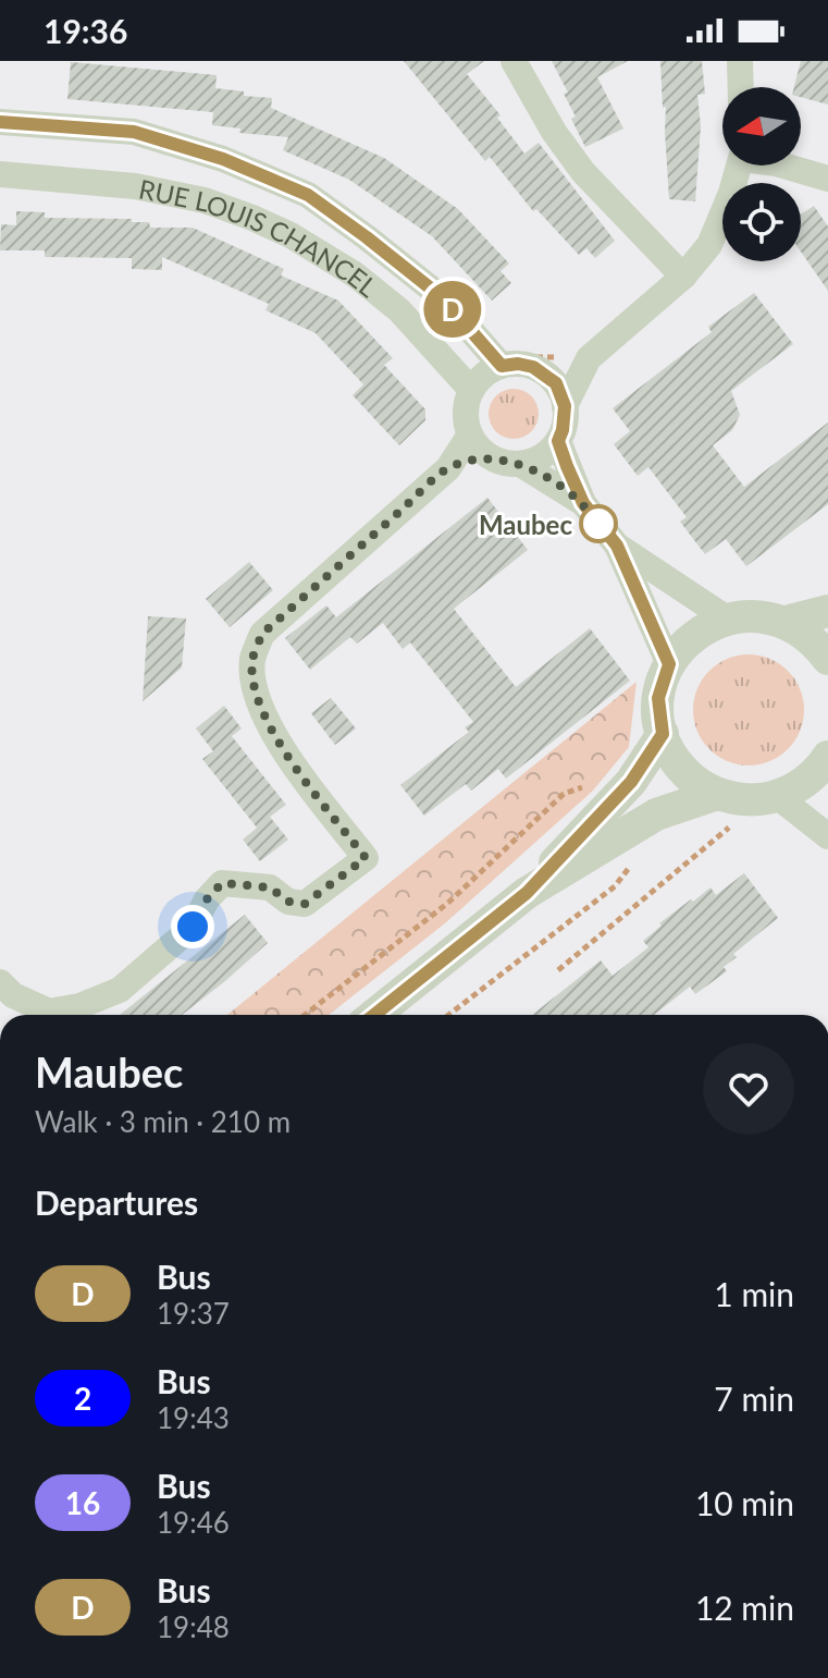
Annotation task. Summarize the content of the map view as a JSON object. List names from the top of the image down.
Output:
{
  "streets": {
    "street": ["RUE LOUIS CHANCEL"]
  },
  "places": ["Maubec"],
  "lines": ["bus line D"],
  "north": "left",
  "page": {
    "status": "19:36",
    "on_map": "D",
    "heading": [
      ["Maubec", "Walk · 3 min · 210 m"],
      "Departures"
    ],
    "list": [
      {
        "mark": "D",
        "name": "Bus",
        "note": "19:37",
        "value": "1 min"
      },
      {
        "mark": "2",
        "name": "Bus",
        "note": "19:43",
        "value": "7 min"
      },
      {
        "mark": "16",
        "name": "Bus",
        "note": "19:46",
        "value": "10 min"
      },
      {
        "mark": "D",
        "name": "Bus",
        "note": "19:48",
        "value": "12 min"
      }
    ]
  }
}
